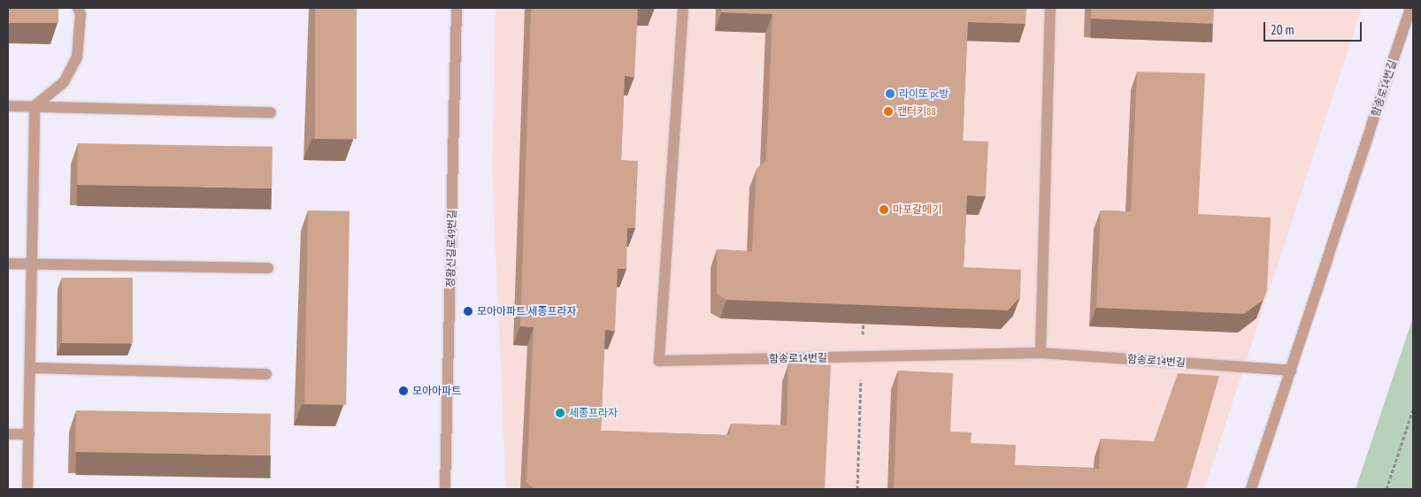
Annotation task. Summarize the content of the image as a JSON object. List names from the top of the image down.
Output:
{
  "streets": {
    "street": ["함송로14번길", "정왕신길로49번길"]
  },
  "places": [
    "라이또 pc방",
    "캔터키88",
    "마포갈메기",
    "모아아파트.세종프라자",
    "모아아파트",
    "세종프라자"
  ],
  "scale_bar": "20 m"
}
